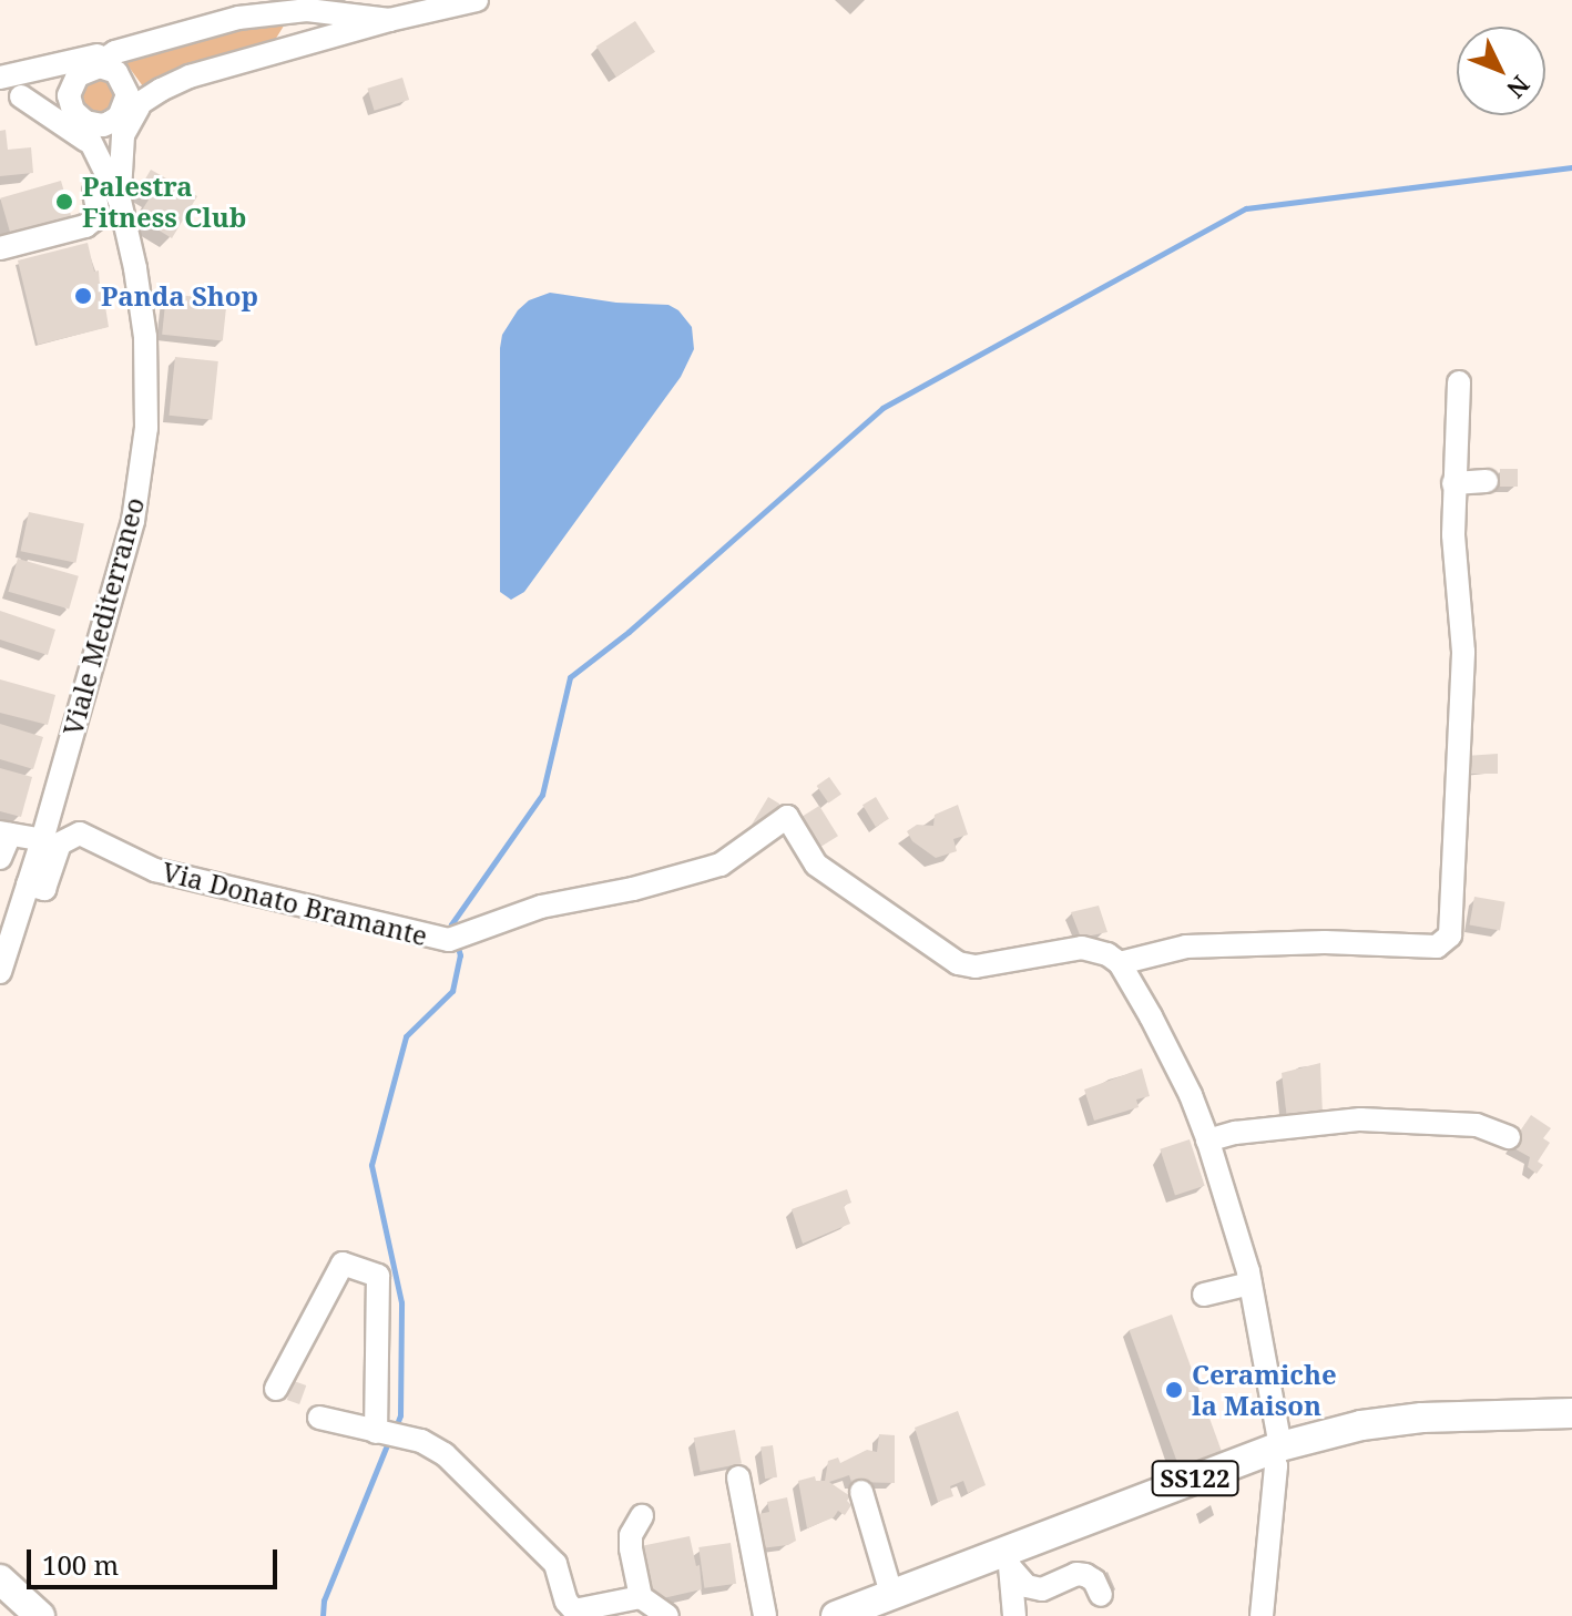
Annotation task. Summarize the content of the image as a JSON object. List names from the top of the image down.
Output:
{
  "streets": {
    "main road": ["SS122"],
    "street": ["Viale Mediterraneo", "Via Donato Bramante"]
  },
  "crossings": [
    ["Viale Mediterraneo", "Via Donato Bramante"]
  ],
  "places": ["Palestra Fitness Club", "Panda Shop", "Ceramiche la Maison"],
  "scale_bar": "100 m",
  "north": "bottom right"
}
